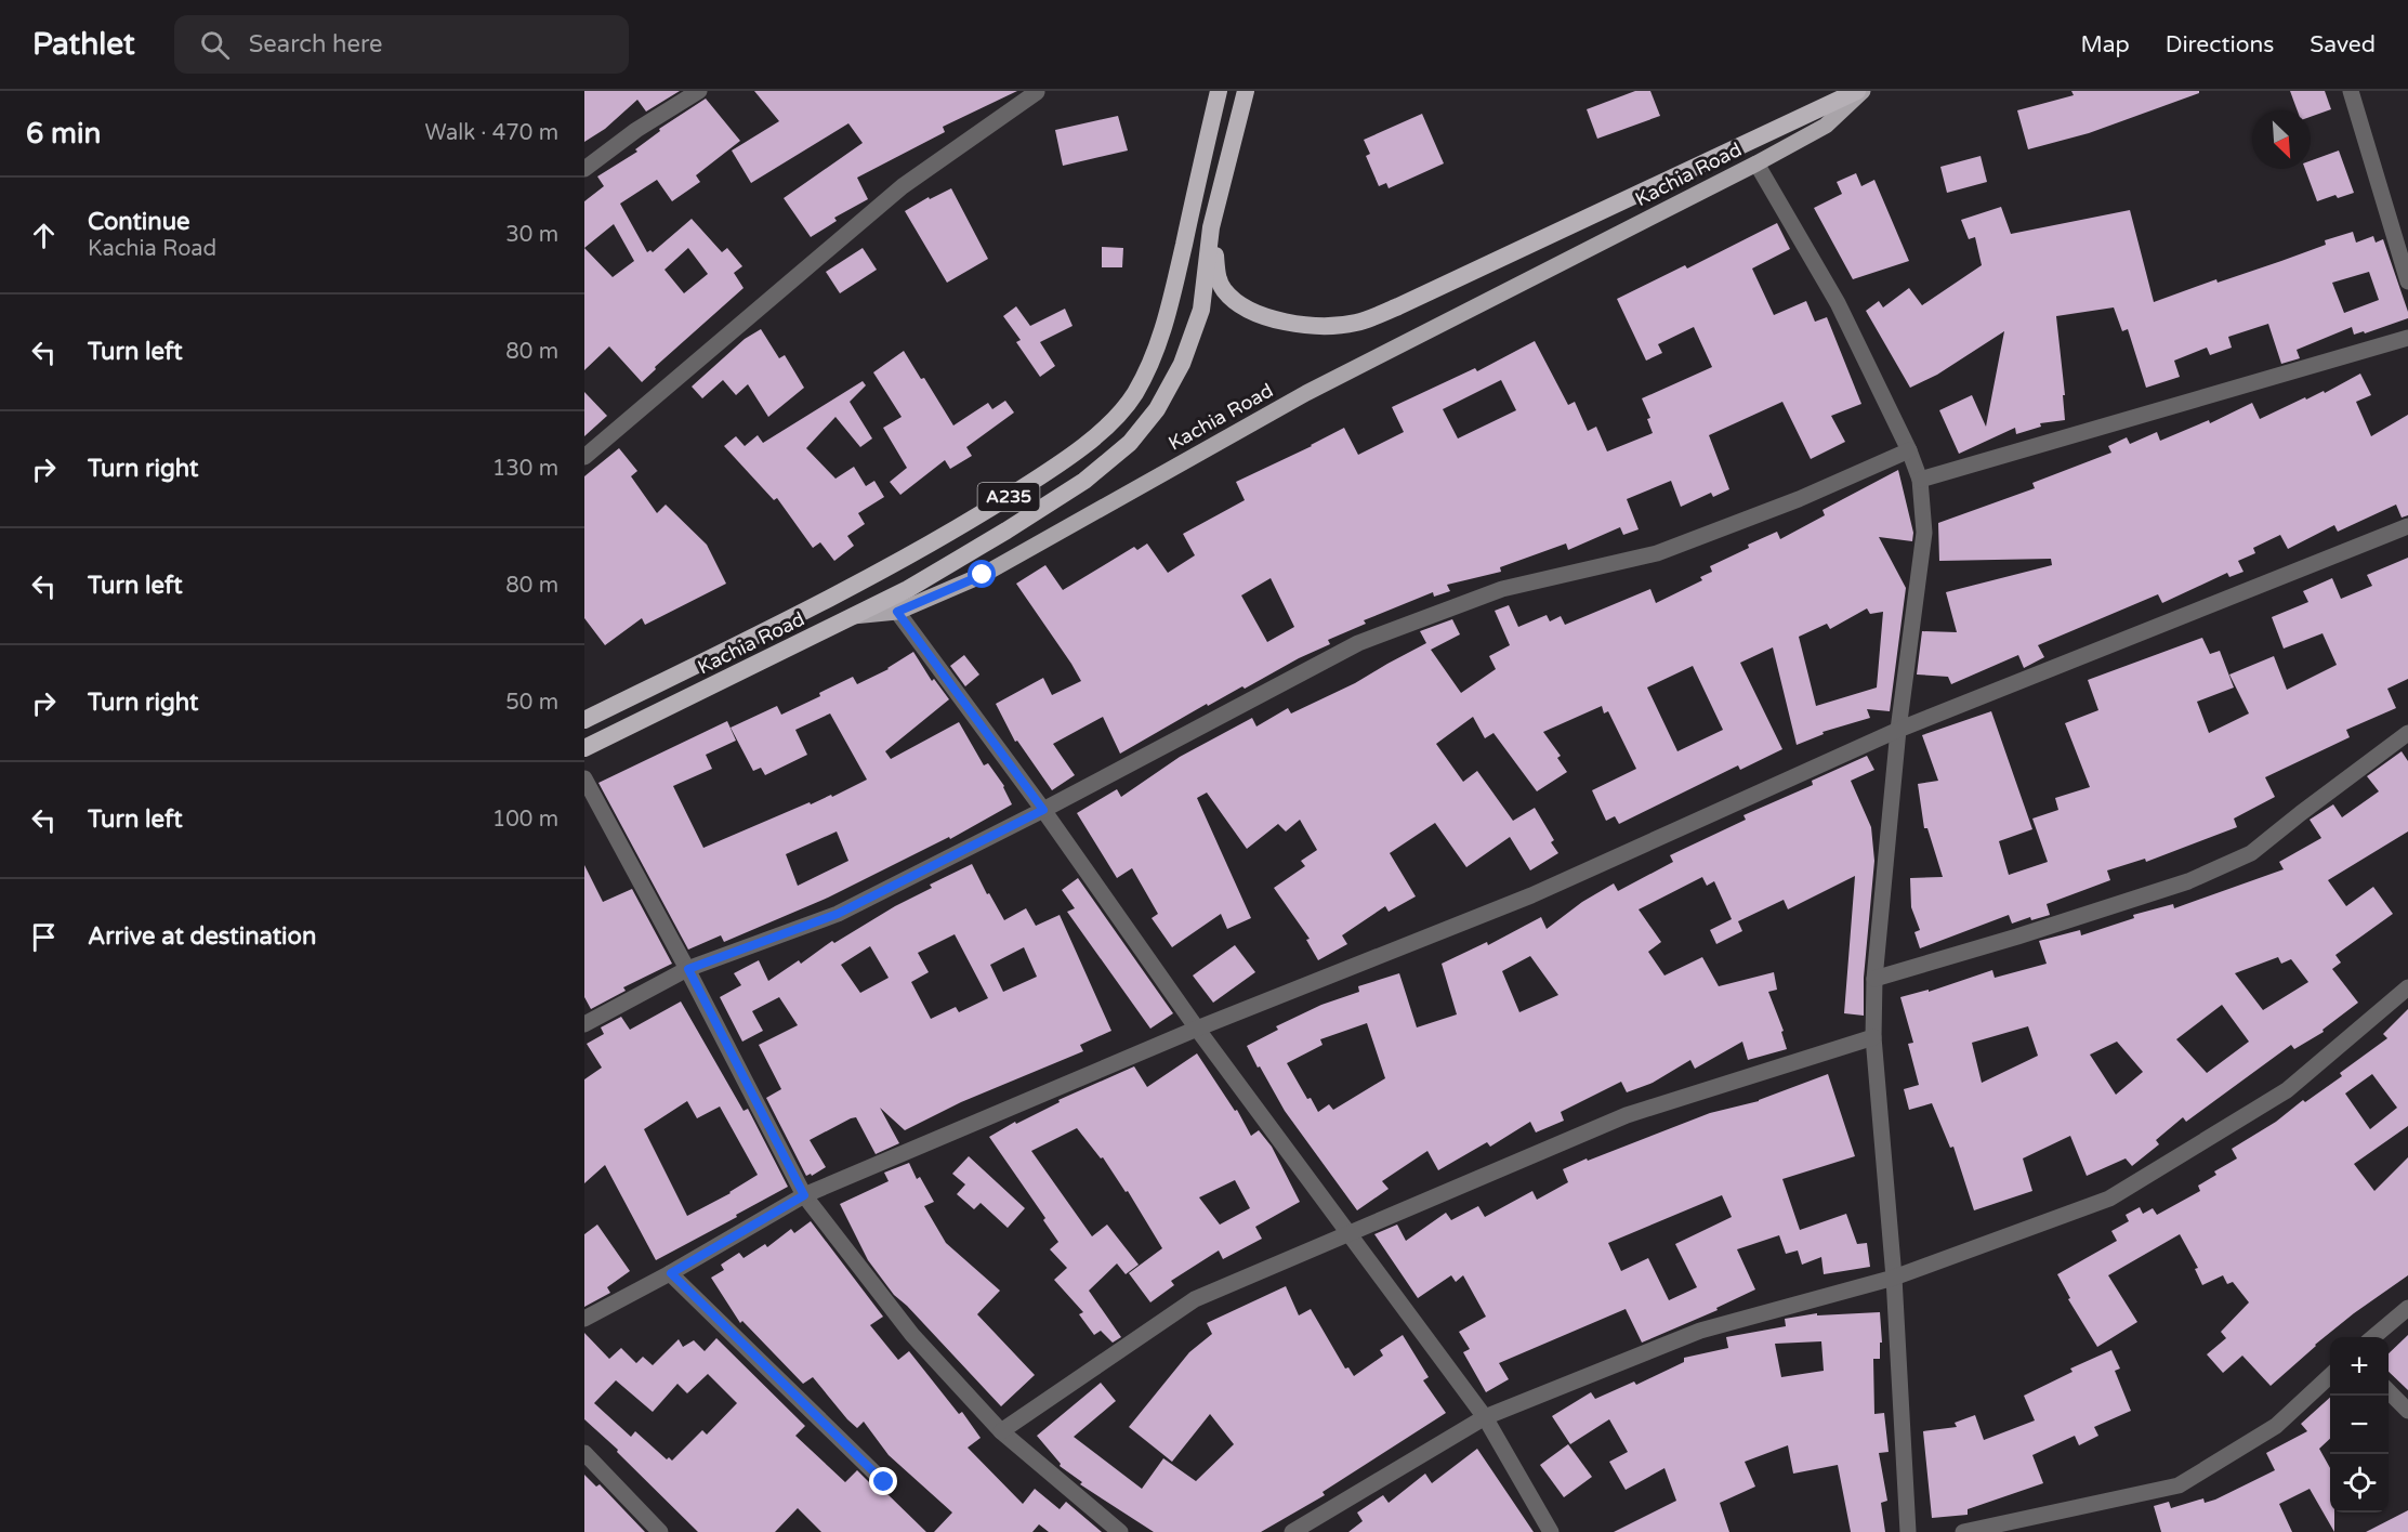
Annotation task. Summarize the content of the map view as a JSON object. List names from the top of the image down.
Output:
{
  "streets": {
    "highway": ["Kachia Road", "A235"]
  },
  "crossings": [
    ["Kachia Road", "A235"]
  ],
  "north": "bottom right",
  "page": {
    "header": "Pathlet",
    "search": "Search here",
    "nav": ["Map", "Directions", "Saved"],
    "heading": ["6 min", "Walk · 470 m"],
    "list": [
      ["Continue", "Kachia Road", "30 m"],
      ["Turn left", "80 m"],
      ["Turn right", "130 m"],
      ["Turn left", "80 m"],
      ["Turn right", "50 m"],
      ["Turn left", "100 m"],
      "Arrive at destination"
    ],
    "map_buttons": ["+", "−"]
  }
}
